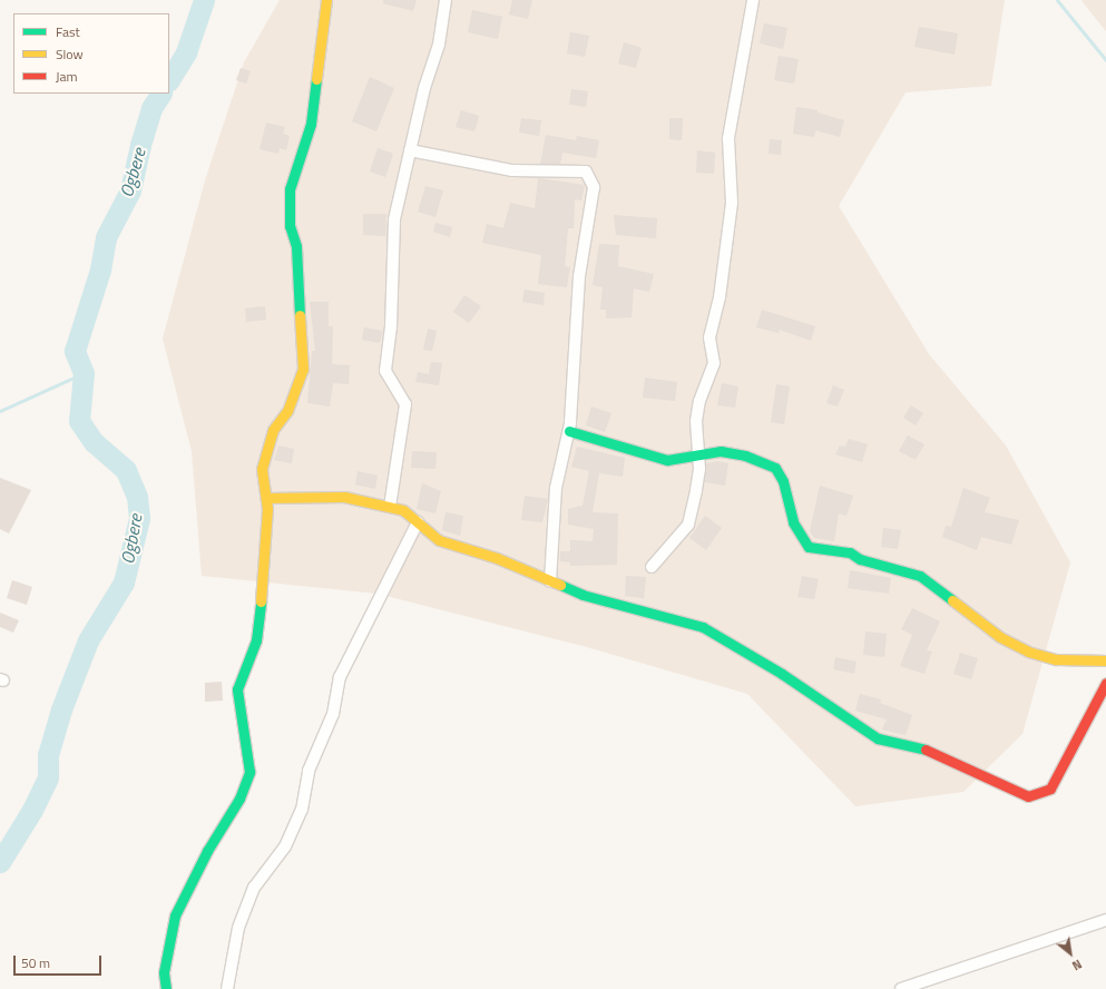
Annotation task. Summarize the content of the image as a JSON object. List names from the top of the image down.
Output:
{
  "water": ["Ogbere"],
  "legend": ["Fast", "Slow", "Jam"],
  "scale_bar": "50 m",
  "north": "bottom right"
}
